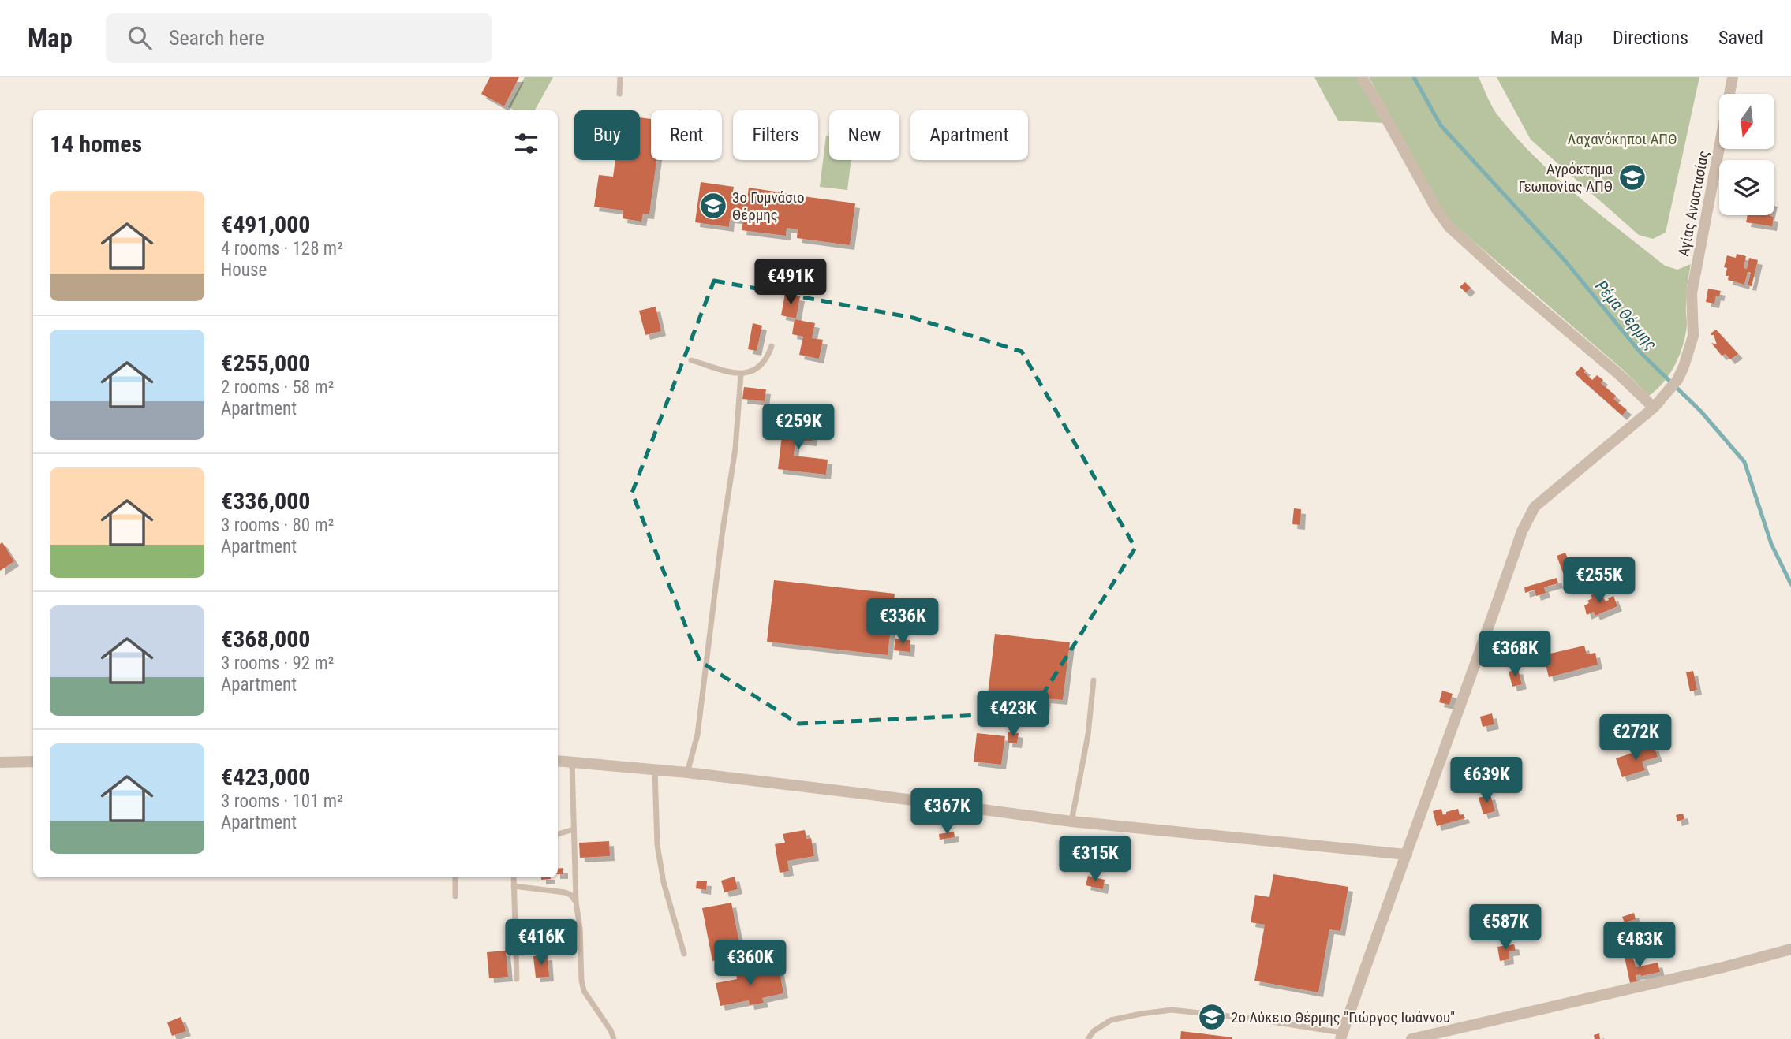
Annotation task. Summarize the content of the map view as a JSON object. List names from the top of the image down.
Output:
{
  "streets": {
    "street": ["Αγίας Αναστασίας"]
  },
  "water": ["Ρέμα Θέρμης"],
  "parks": ["Λαχανόκηποι ΑΠΘ"],
  "places": {
    "school or university": ["Αγρόκτημα Γεωπονίας ΑΠΘ", "3ο Γυμνάσιο Θέρμης", "2ο Λύκειο Θέρμης \"Γιώργος Ιωάννου\""]
  },
  "north": "bottom",
  "page": {
    "header": "Map",
    "search": "Search here",
    "nav": ["Map", "Directions", "Saved"],
    "chip": [
      "Buy",
      "Rent",
      "Filters",
      "New",
      "Apartment"
    ],
    "heading": "14 homes",
    "list": [
      {
        "name": "€491,000",
        "note": "4 rooms · 128 m² · House"
      },
      {
        "name": "€255,000",
        "note": "2 rooms · 58 m² · Apartment"
      },
      {
        "name": "€336,000",
        "note": "3 rooms · 80 m² · Apartment"
      },
      {
        "name": "€368,000",
        "note": "3 rooms · 92 m² · Apartment"
      },
      {
        "name": "€423,000",
        "note": "3 rooms · 101 m² · Apartment"
      }
    ],
    "price": [
      "€491K",
      "€259K",
      "€255K",
      "€336K",
      "€368K",
      "€423K",
      "€272K",
      "€639K",
      "€367K",
      "€315K",
      "€587K",
      "€416K",
      "€483K",
      "€360K"
    ]
  }
}
